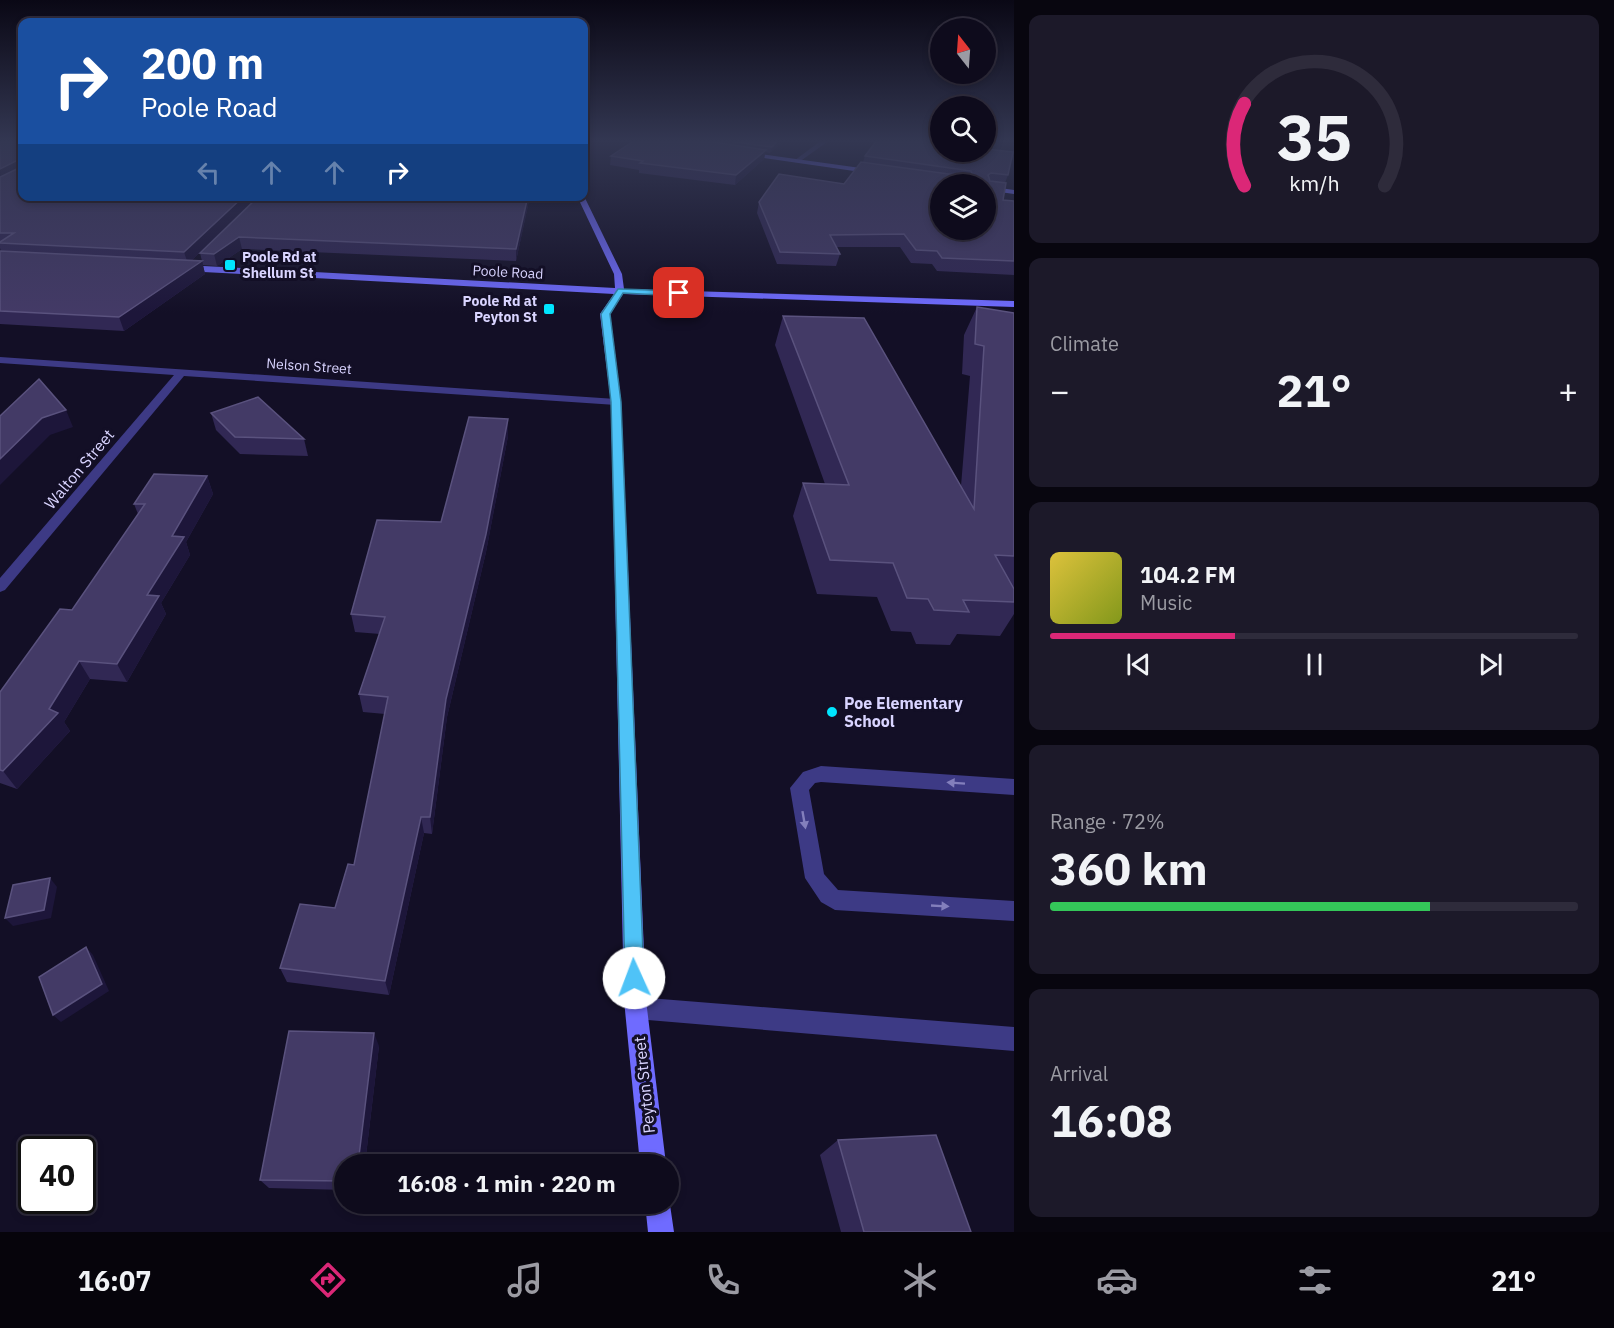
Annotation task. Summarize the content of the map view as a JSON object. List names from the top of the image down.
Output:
{
  "streets": {
    "street": [
      "Poole Road",
      "Nelson Street",
      "Walton Street",
      "Peyton Street"
    ]
  },
  "crossings": [
    ["Poole Road", "Peyton Street"],
    ["Nelson Street", "Walton Street"],
    ["Nelson Street", "Peyton Street"]
  ],
  "places": {
    "transit": ["Poole Rd at Shellum St", "Poole Rd at Peyton St"],
    "other": ["Poe Elementary School"]
  },
  "north": "top",
  "page": {
    "turn": ["200 m", "Poole Road"],
    "tile": [
      "Climate",
      ["Range · 72%", "360 km"],
      ["Arrival", "16:08"]
    ],
    "heat": ["−", "21°", "+"],
    "song": ["104.2 FM", "Music"],
    "limit": "40",
    "trip": "16:08 · 1 min · 220 m",
    "tabs": ["16:07", "21°"],
    "gauge": ["35", "km/h"]
  }
}
